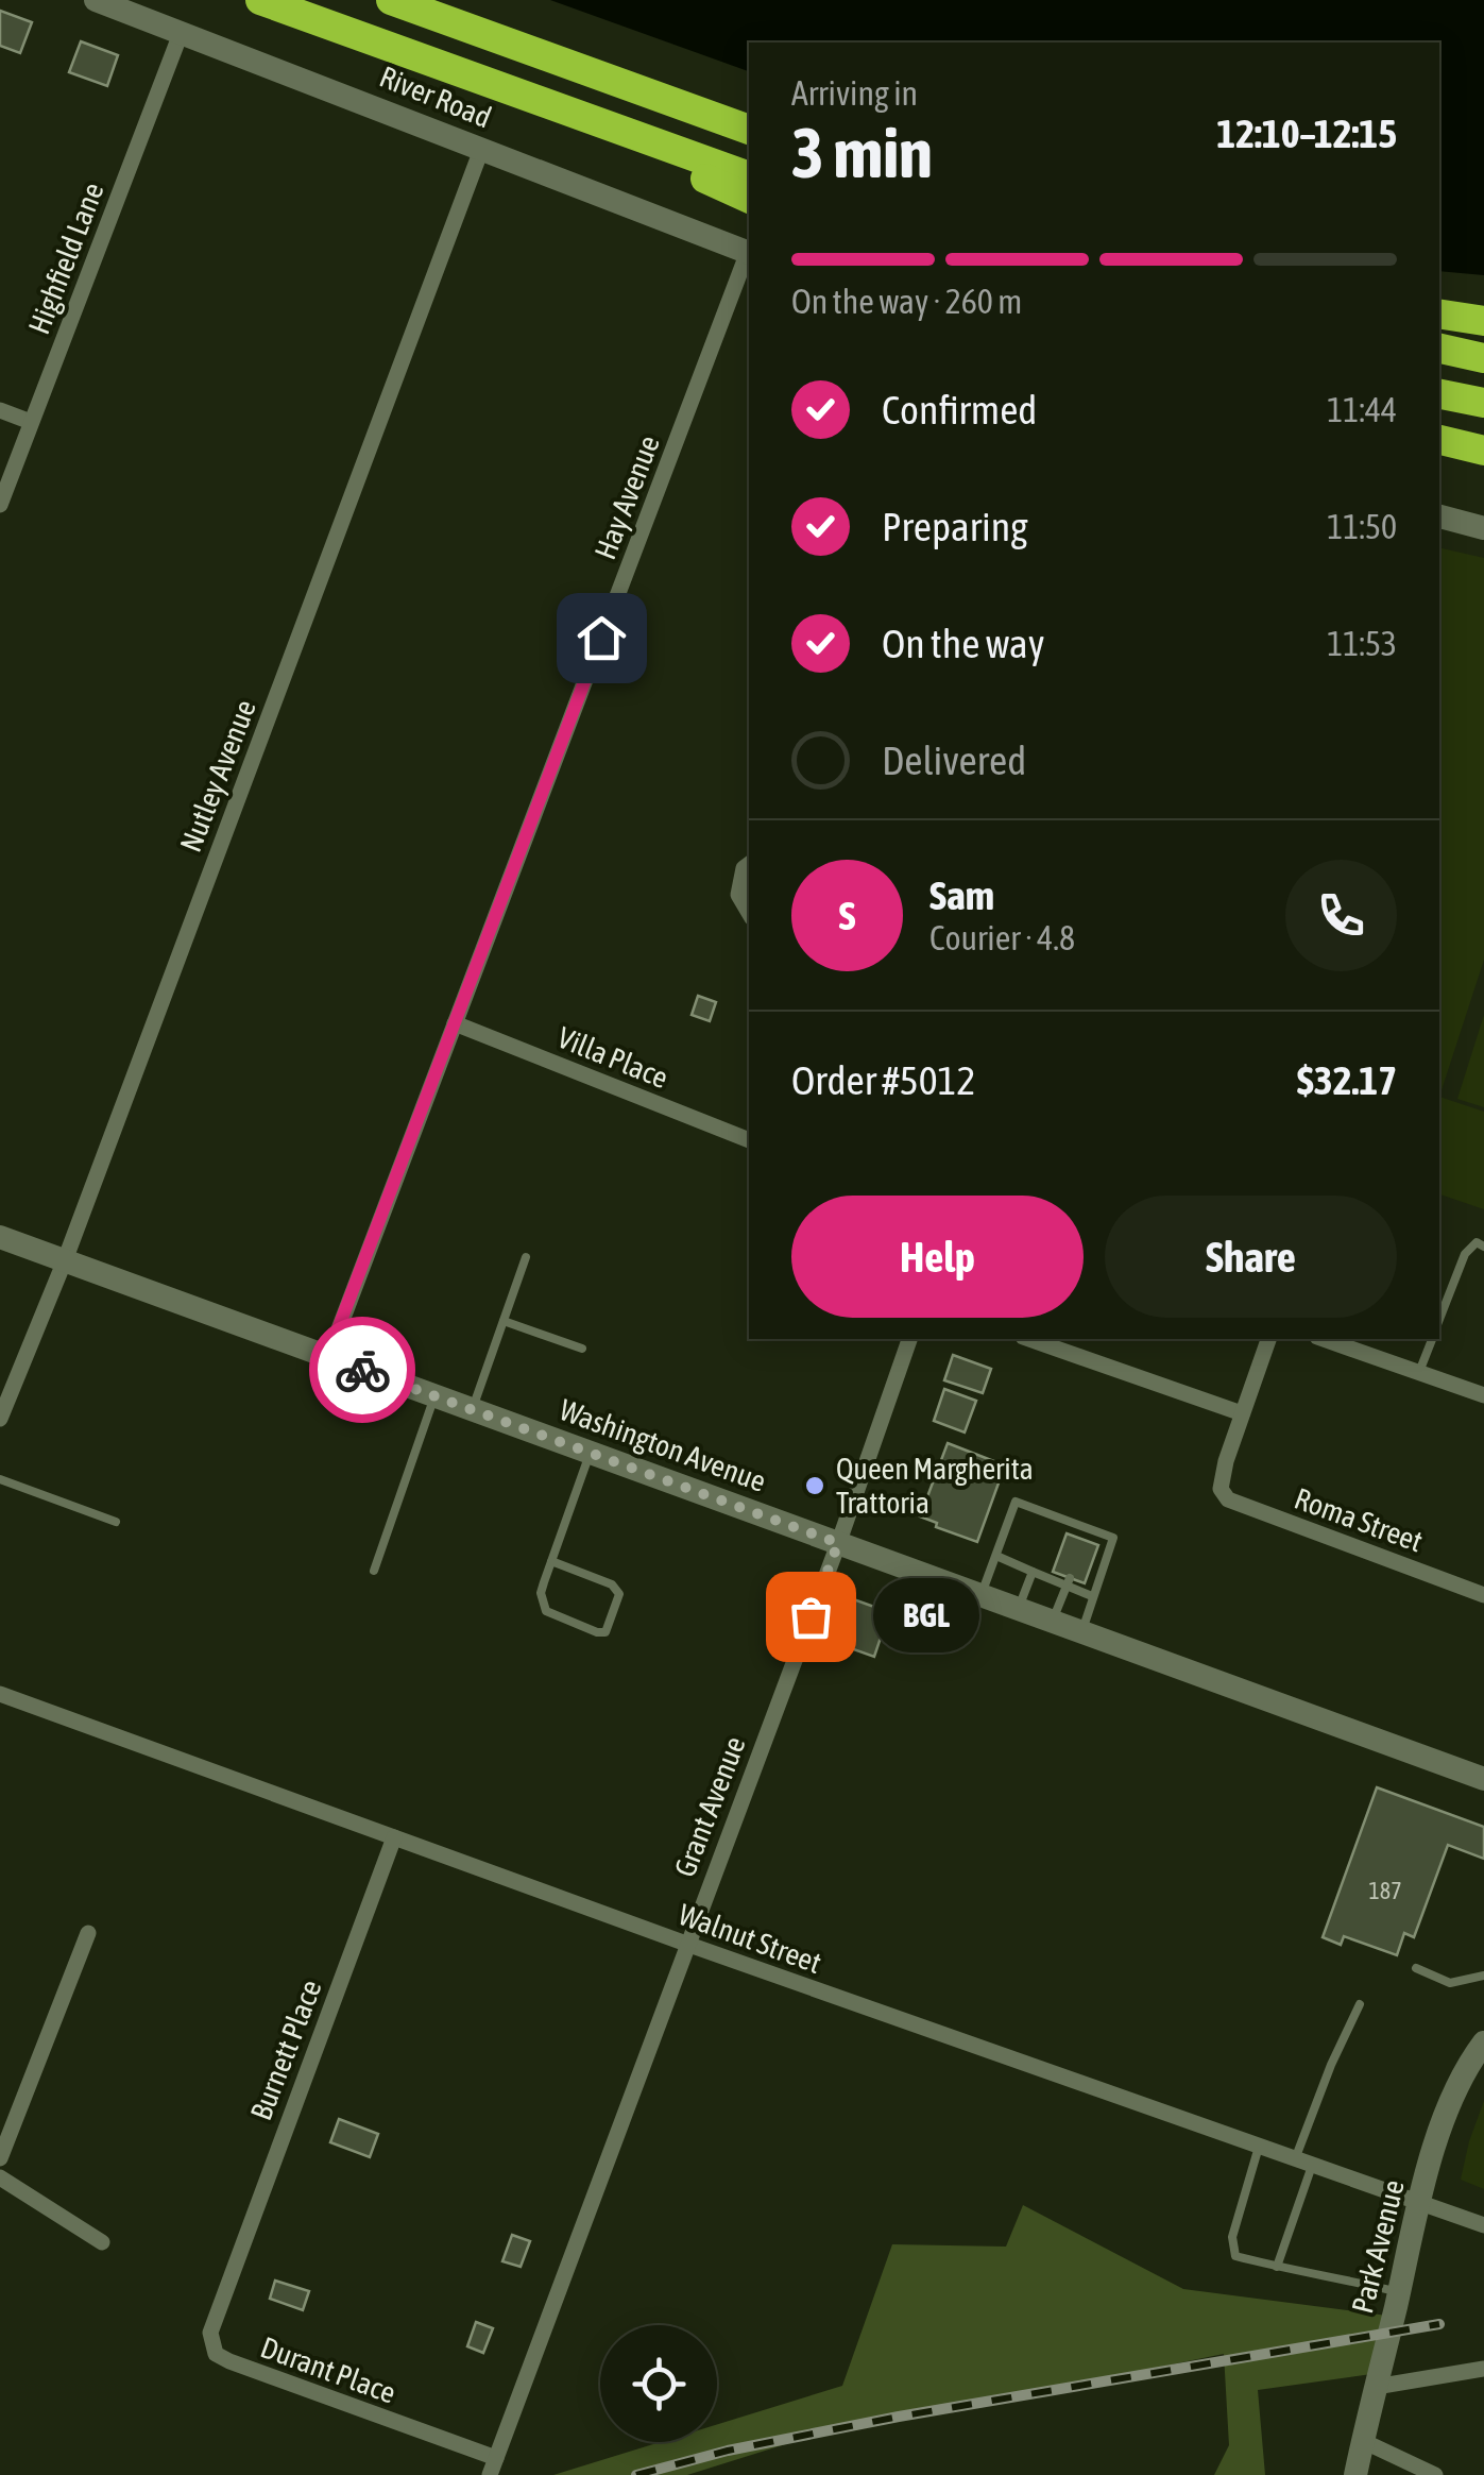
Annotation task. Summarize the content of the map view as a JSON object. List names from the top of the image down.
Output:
{
  "streets": {
    "main road": ["River Road", "Washington Avenue", "Park Avenue"],
    "street": [
      "Highfield Lane",
      "Hay Avenue",
      "Nutley Avenue",
      "Villa Place",
      "Roma Street",
      "Grant Avenue",
      "Walnut Street",
      "Burnett Place",
      "Durant Place"
    ]
  },
  "crossings": [
    ["River Road", "Highfield Lane"],
    ["River Road", "Nutley Avenue"],
    ["Hay Avenue", "Villa Place"],
    ["Hay Avenue", "Washington Avenue"],
    ["Nutley Avenue", "Washington Avenue"],
    ["Washington Avenue", "Grant Avenue"],
    ["Grant Avenue", "Walnut Street"],
    ["Grant Avenue", "Durant Place"],
    ["Walnut Street", "Burnett Place"],
    ["Walnut Street", "Park Avenue"],
    ["Burnett Place", "Durant Place"]
  ],
  "places": ["Queen Margherita Trattoria", "BGL"],
  "house_numbers": ["187"],
  "page": {
    "heading": ["3 min", "Arriving in", "12:10–12:15"],
    "panel": [
      "Sam",
      "Courier · 4.8",
      "Order #5012",
      "$32.17"
    ],
    "bar": "On the way · 260 m",
    "list": [
      ["Confirmed", "11:44"],
      ["Preparing", "11:50"],
      ["On the way", "11:53"],
      "Delivered"
    ],
    "round": "S",
    "buttons": ["Help", "Share"],
    "bubble": "BGL"
  }
}
